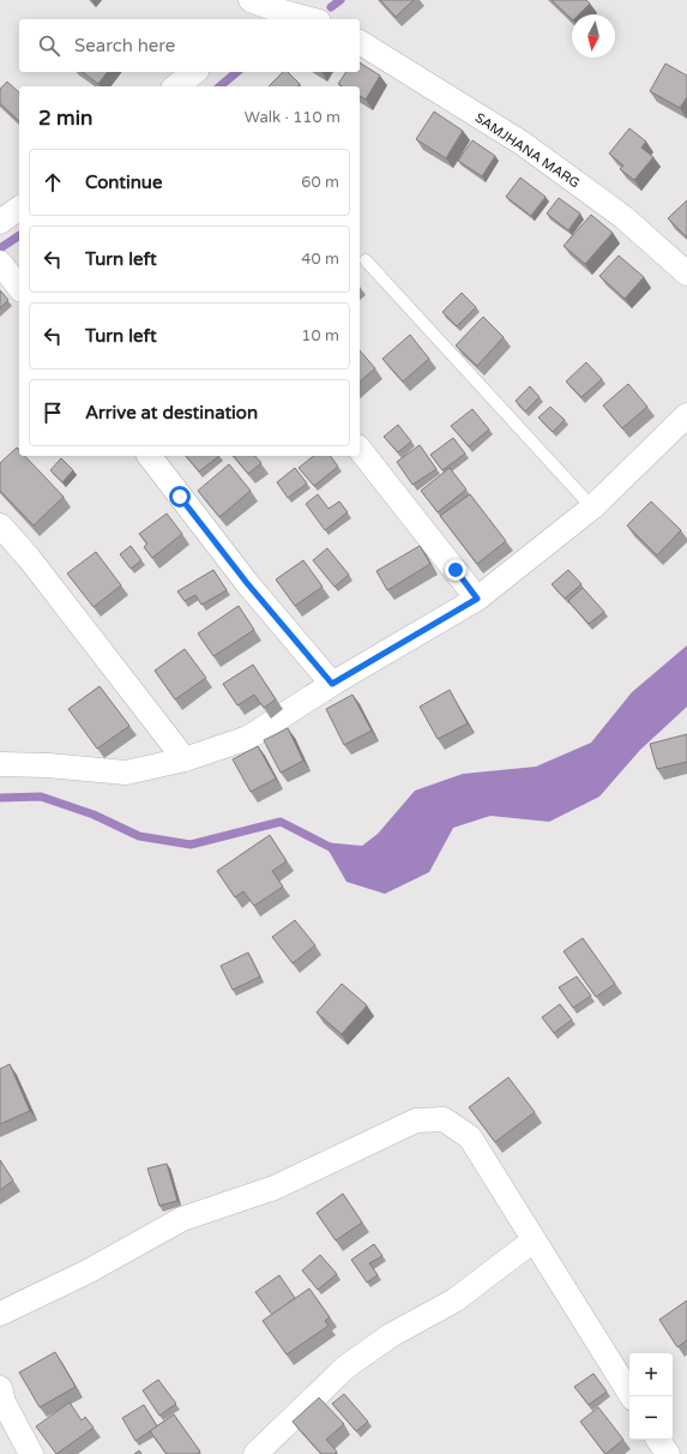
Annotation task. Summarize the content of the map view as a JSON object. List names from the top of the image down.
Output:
{
  "streets": {
    "street": ["SAMJHANA MARG"]
  },
  "north": "bottom",
  "page": {
    "search": "Search here",
    "heading": ["2 min", "Walk · 110 m"],
    "list": [
      ["Continue", "60 m"],
      ["Turn left", "40 m"],
      ["Turn left", "10 m"],
      "Arrive at destination"
    ],
    "map_buttons": ["+", "−"]
  }
}
